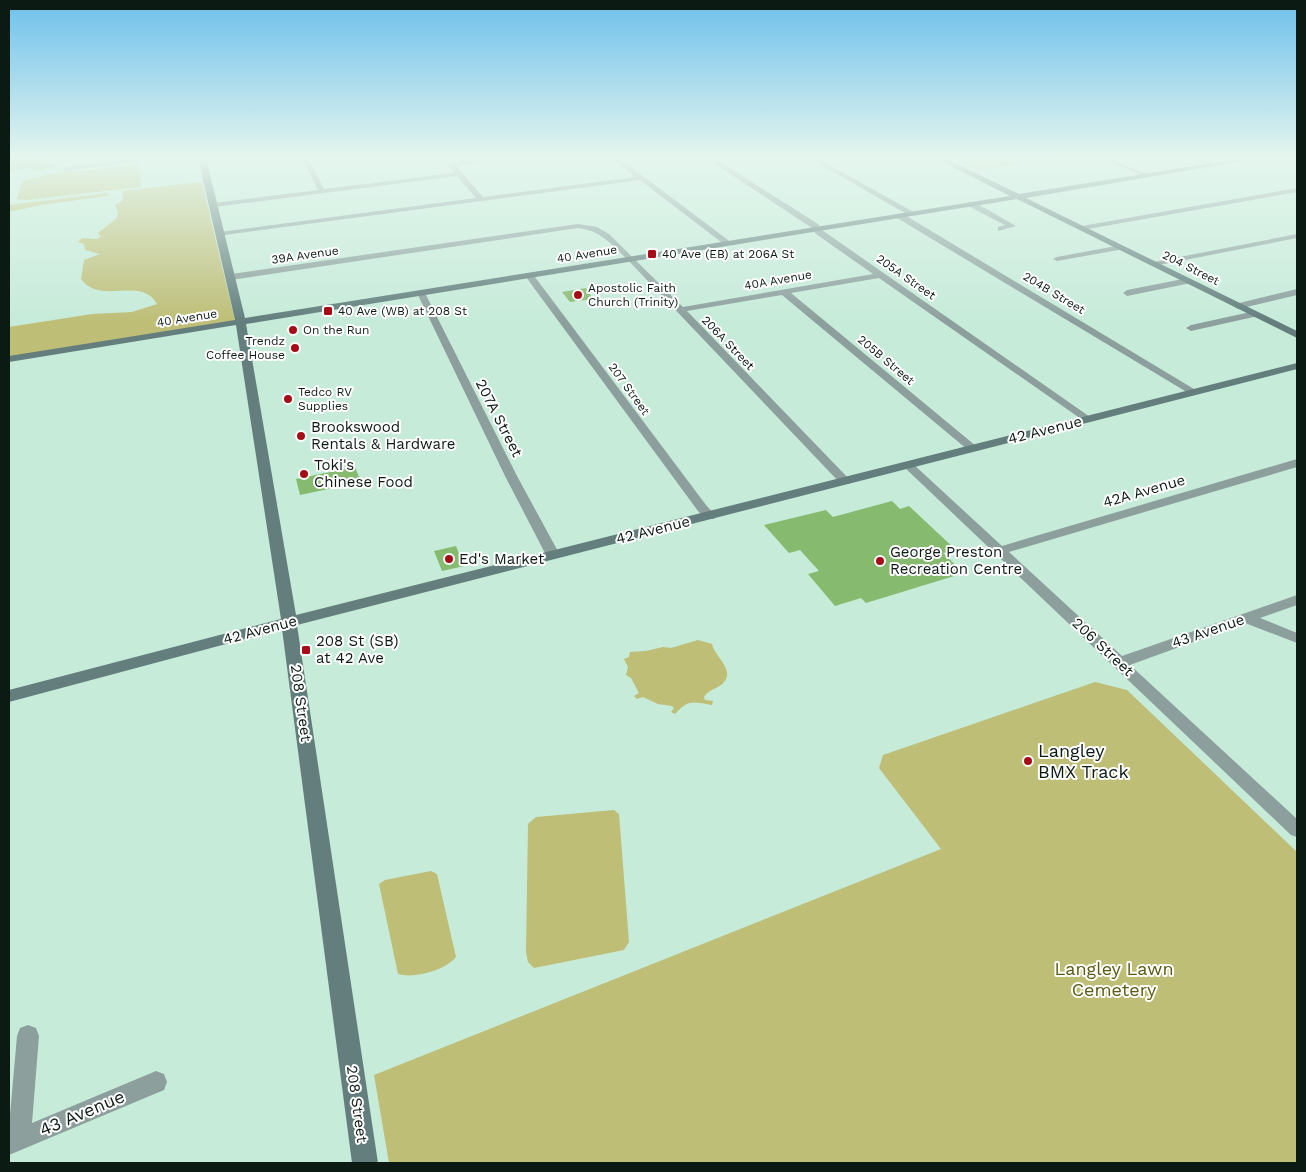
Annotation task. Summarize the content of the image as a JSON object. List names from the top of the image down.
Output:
{
  "streets": {
    "main road": [
      "40 Avenue",
      "204 Street",
      "42 Avenue",
      "208 Street"
    ],
    "street": [
      "39A Avenue",
      "205A Street",
      "40A Avenue",
      "204B Street",
      "206A Street",
      "205B Street",
      "207 Street",
      "207A Street",
      "42A Avenue",
      "43 Avenue",
      "206 Street"
    ]
  },
  "crossings": [
    ["40 Avenue", "205A Street"],
    ["40 Avenue", "204B Street"],
    ["40 Avenue", "206A Street"],
    ["40 Avenue", "207 Street"],
    ["40 Avenue", "207A Street"],
    ["40 Avenue", "208 Street"],
    ["39A Avenue", "206A Street"],
    ["39A Avenue", "208 Street"],
    ["205A Street", "40A Avenue"],
    ["205A Street", "42 Avenue"],
    ["40A Avenue", "206A Street"],
    ["40A Avenue", "205B Street"],
    ["204B Street", "42 Avenue"],
    ["206A Street", "42 Avenue"],
    ["205B Street", "42 Avenue"],
    ["207 Street", "42 Avenue"],
    ["207A Street", "42 Avenue"],
    ["42 Avenue", "206 Street"],
    ["42 Avenue", "208 Street"],
    ["42A Avenue", "206 Street"],
    ["43 Avenue", "206 Street"]
  ],
  "parks": ["Langley Lawn Cemetery"],
  "places": {
    "transit": ["40 Ave (EB) at 206A St", "40 Ave (WB) at 208 St", "208 St (SB) at 42 Ave"],
    "other": [
      "Apostolic Faith Church (Trinity)",
      "On the Run",
      "Trendz Coffee House",
      "Tedco RV Supplies",
      "Brookswood Rentals & Hardware",
      "Toki's Chinese Food",
      "Ed's Market",
      "George Preston Recreation Centre",
      "Langley BMX Track"
    ]
  }
}
